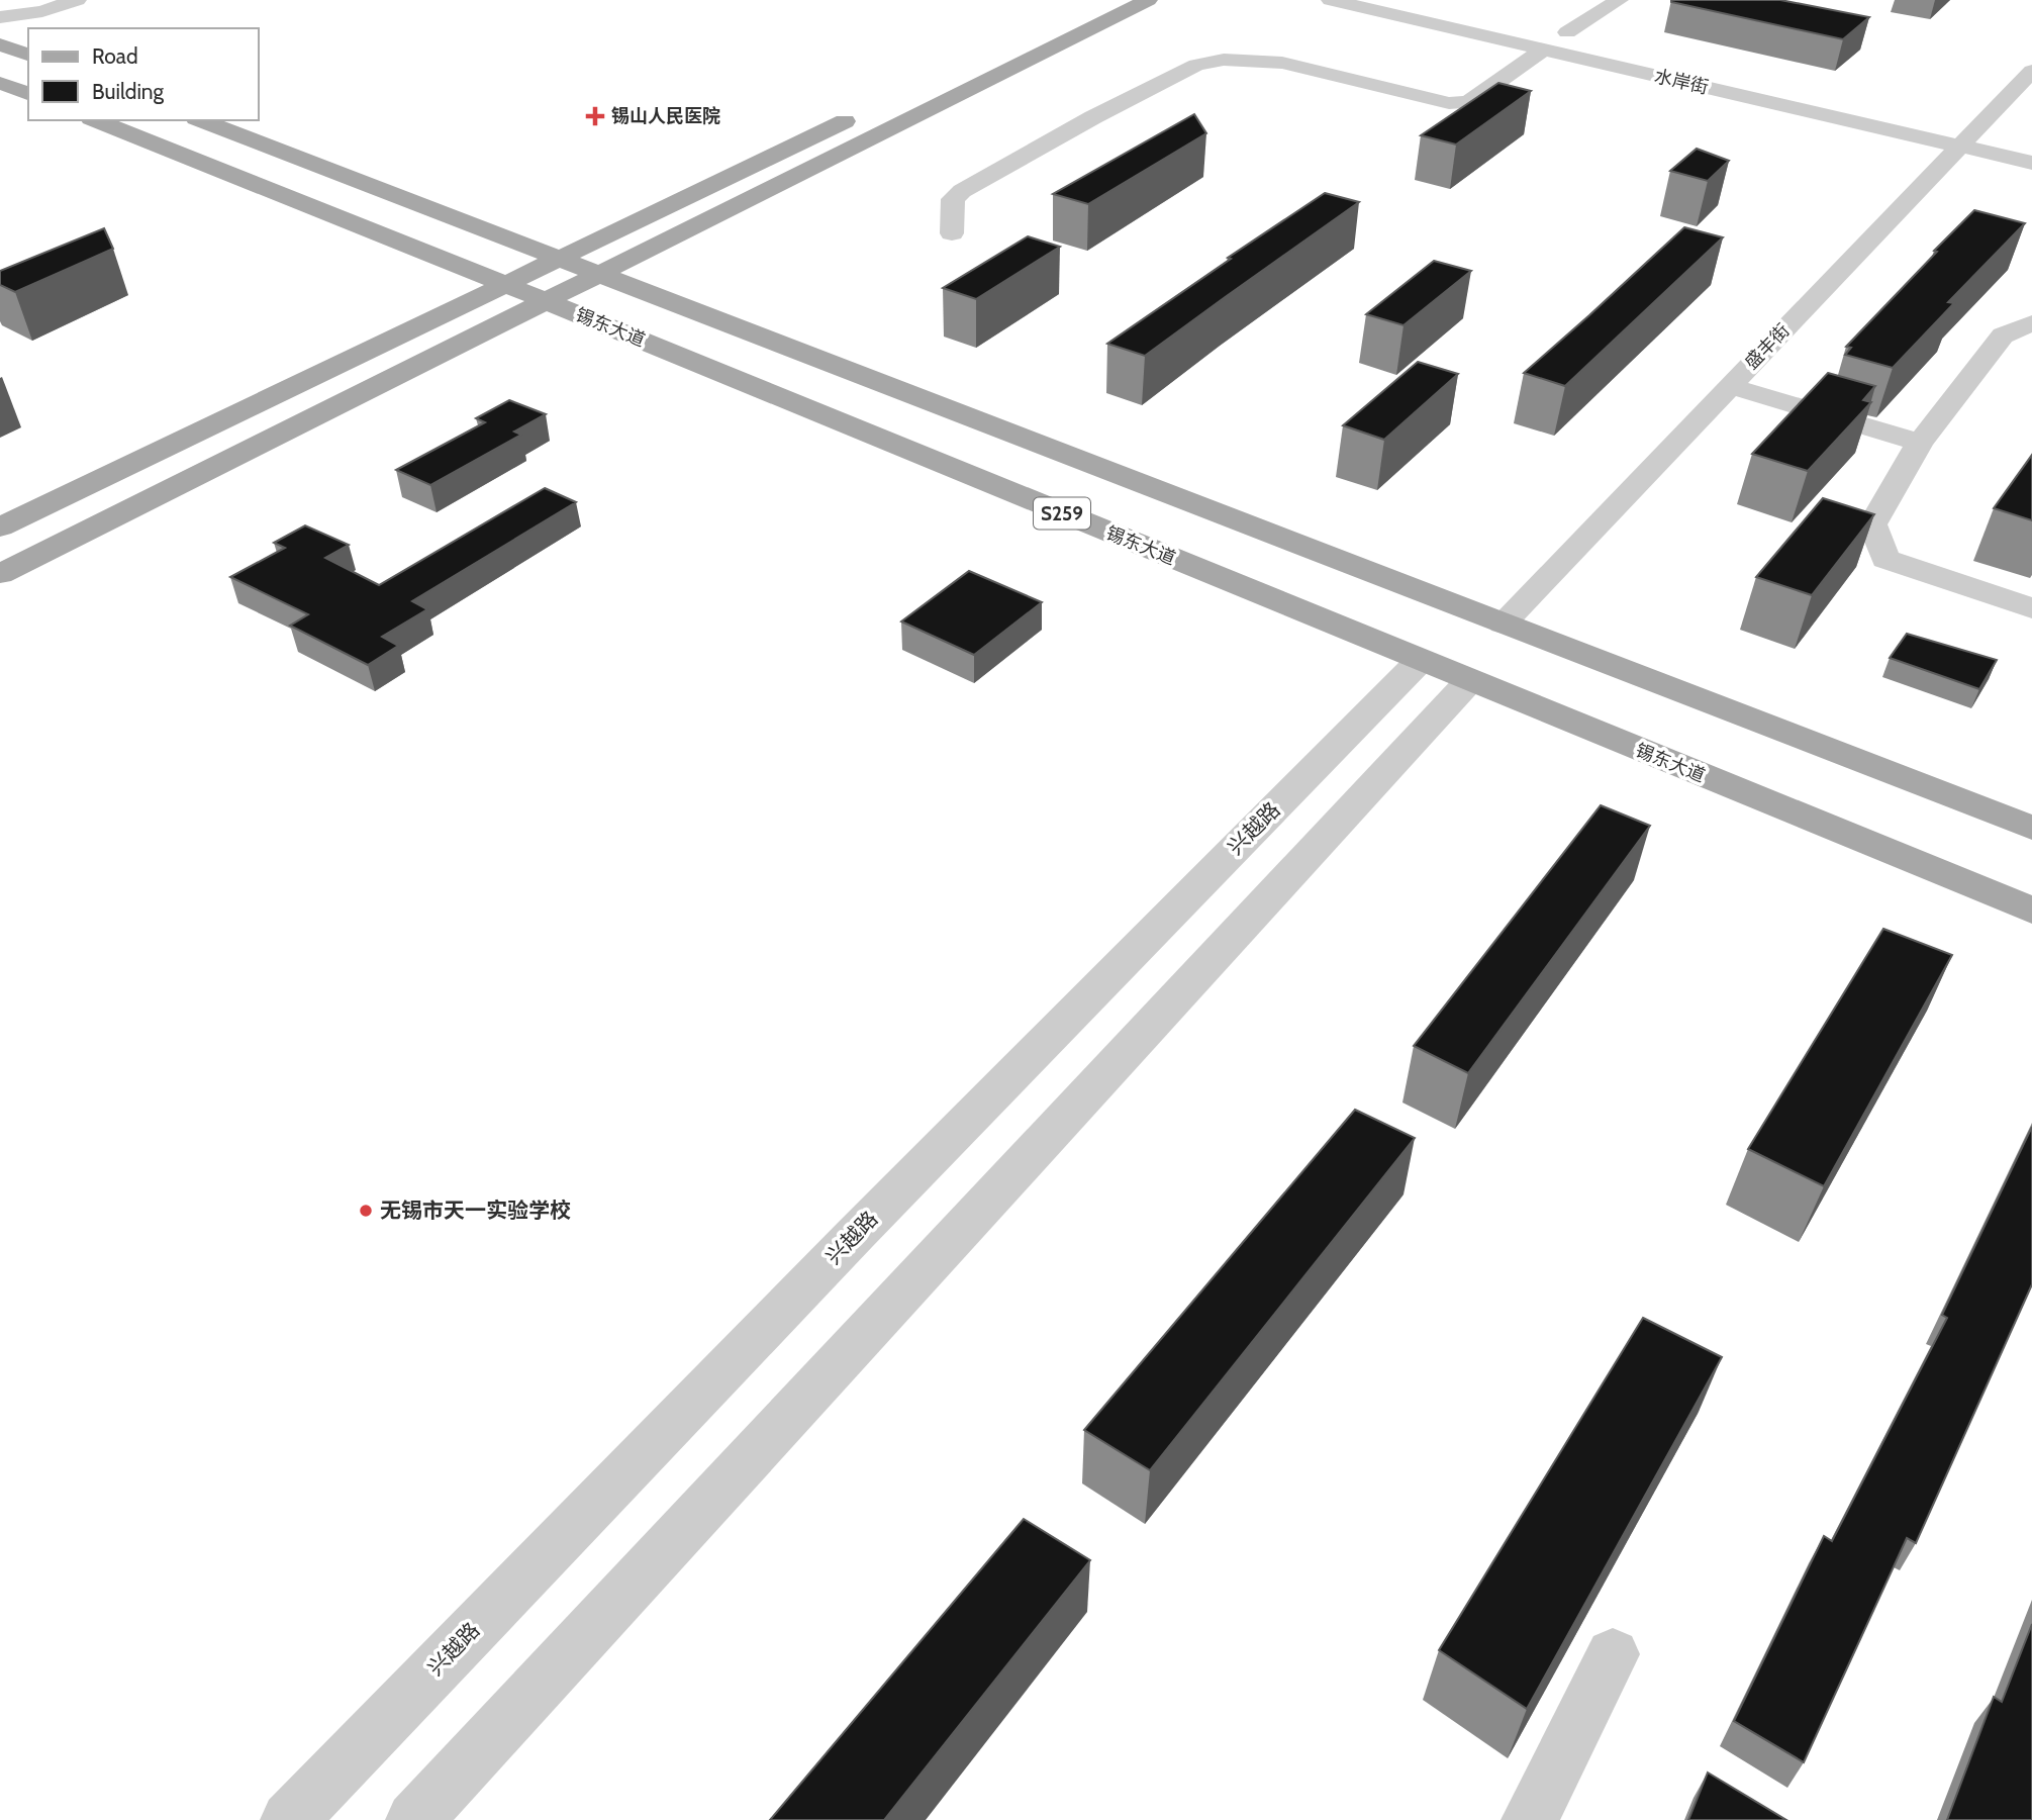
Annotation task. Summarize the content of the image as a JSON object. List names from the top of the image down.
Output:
{
  "streets": {
    "main road": ["锡东大道", "S259"],
    "street": ["水岸街", "盛丰街", "兴越路"]
  },
  "crossings": [
    ["水岸街", "盛丰街"],
    ["锡东大道", "兴越路"]
  ],
  "places": {
    "health": ["锡山人民医院"],
    "other": ["无锡市天一实验学校"]
  },
  "legend": ["Road", "Building"]
}
